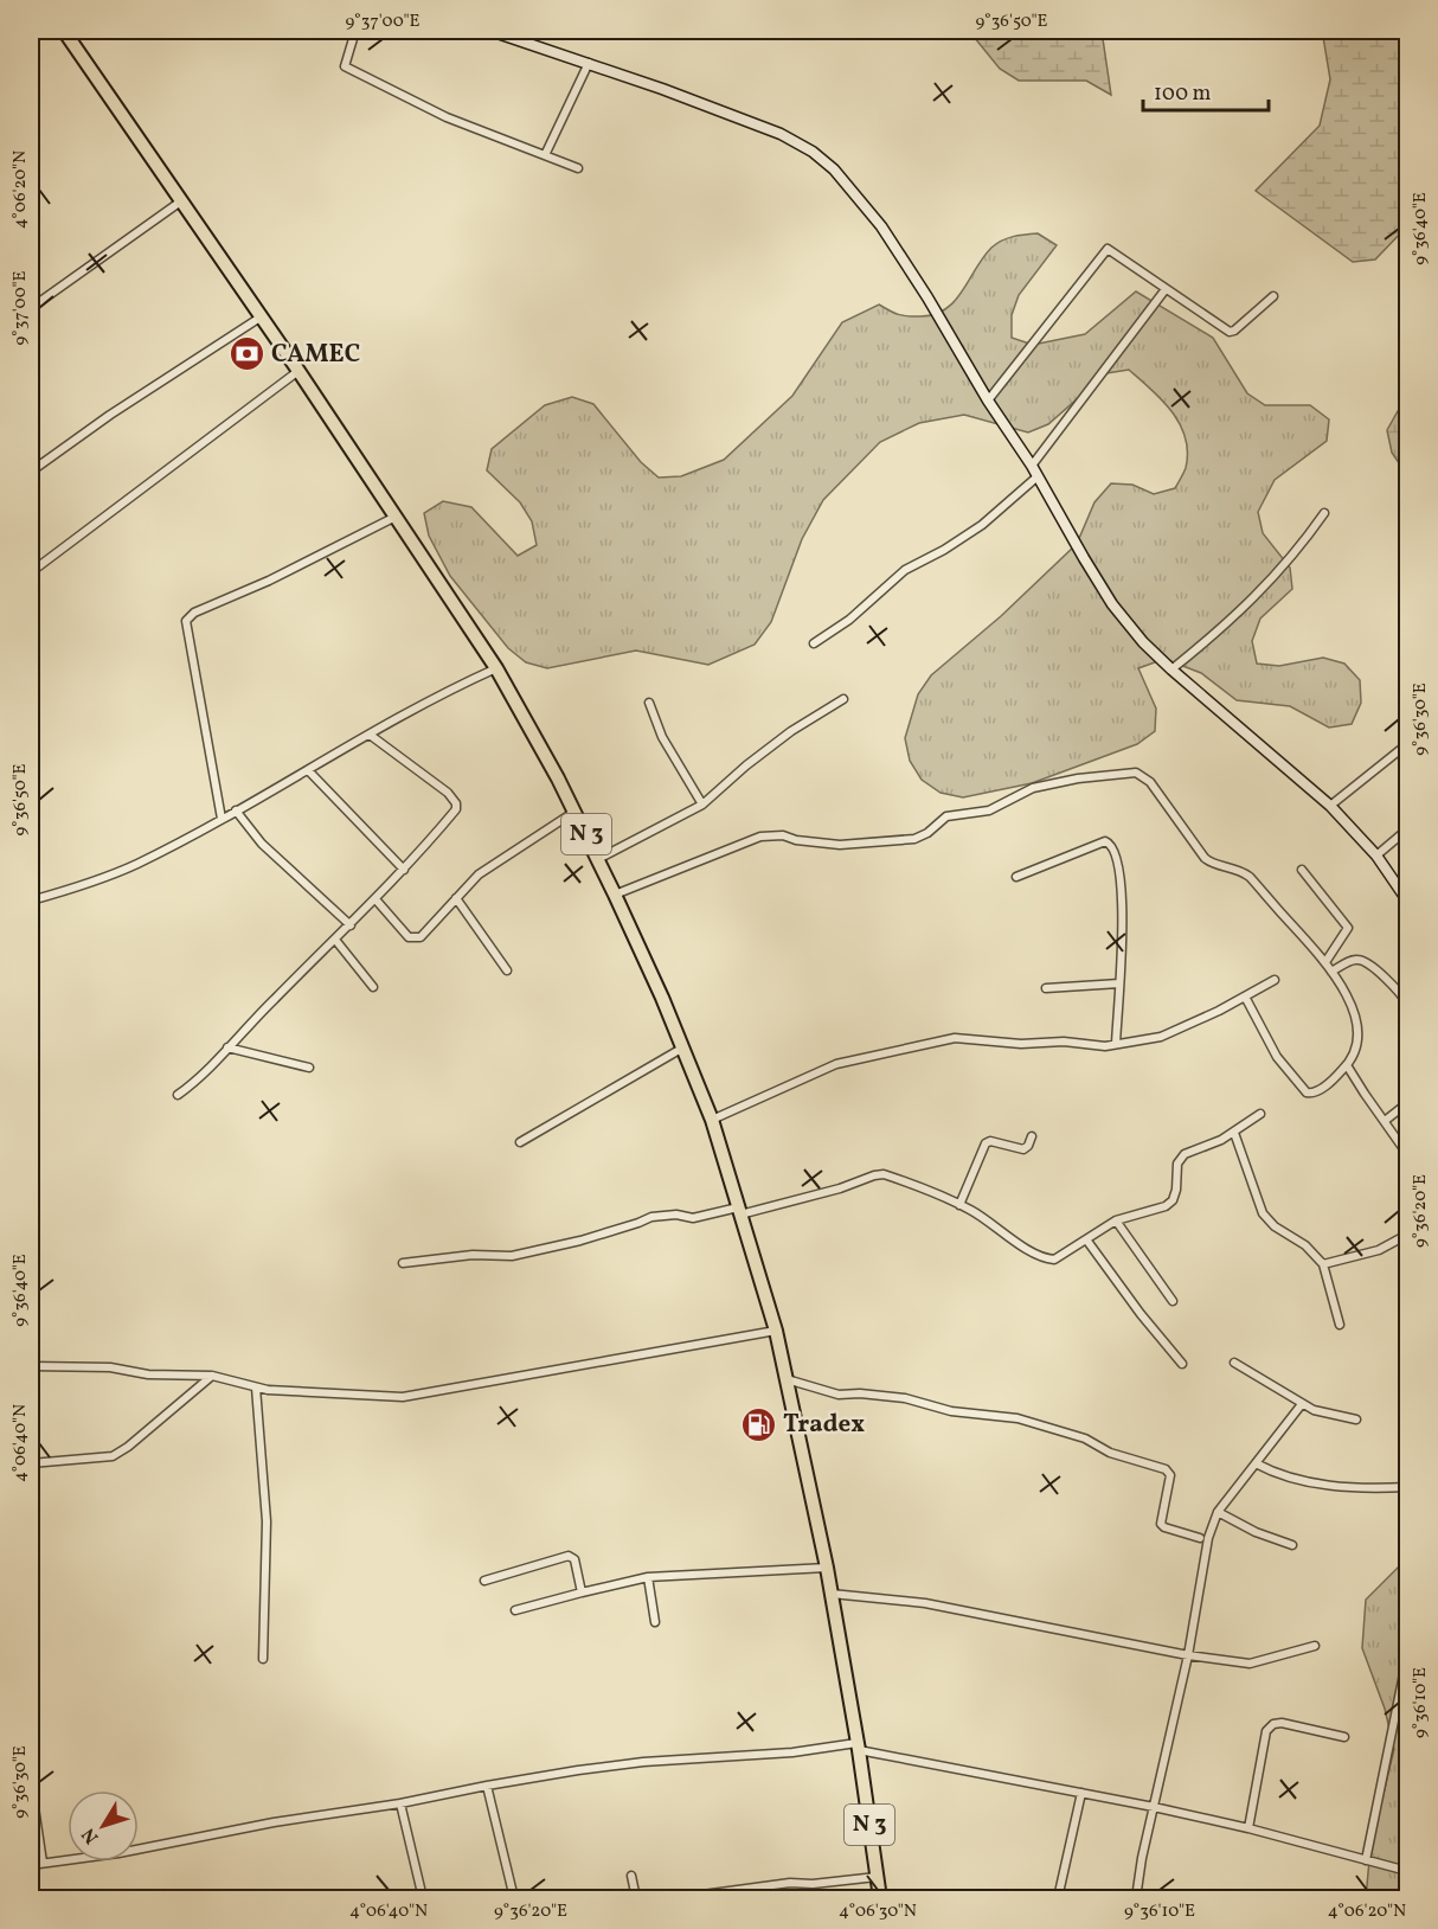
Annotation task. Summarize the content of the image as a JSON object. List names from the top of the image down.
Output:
{
  "streets": {
    "highway": ["N 3"]
  },
  "places": {
    "bank": ["CAMEC"],
    "fuel station": ["Tradex"]
  },
  "scale_bar": "100 m",
  "north": "bottom left",
  "coordinates": [
    "9°37'00\"E",
    "9°36'50\"E",
    "4°06'20\"N",
    "9°36'40\"E",
    "9°36'30\"E",
    "9°36'20\"E",
    "4°06'40\"N",
    "9°36'10\"E",
    "4°06'30\"N"
  ]
}
